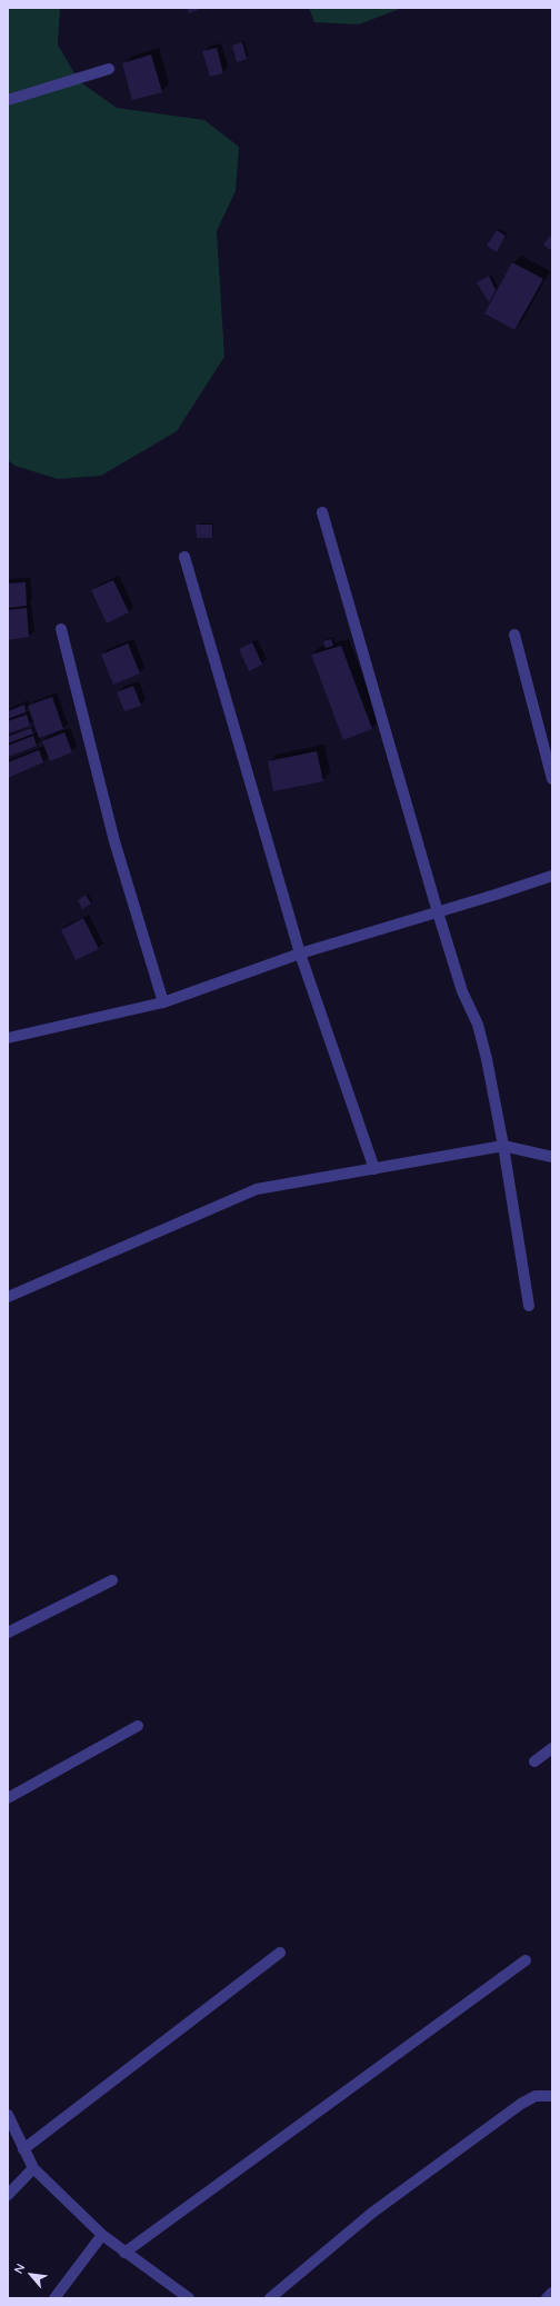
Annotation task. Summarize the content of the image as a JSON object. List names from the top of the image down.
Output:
{
  "north": "top left"
}
